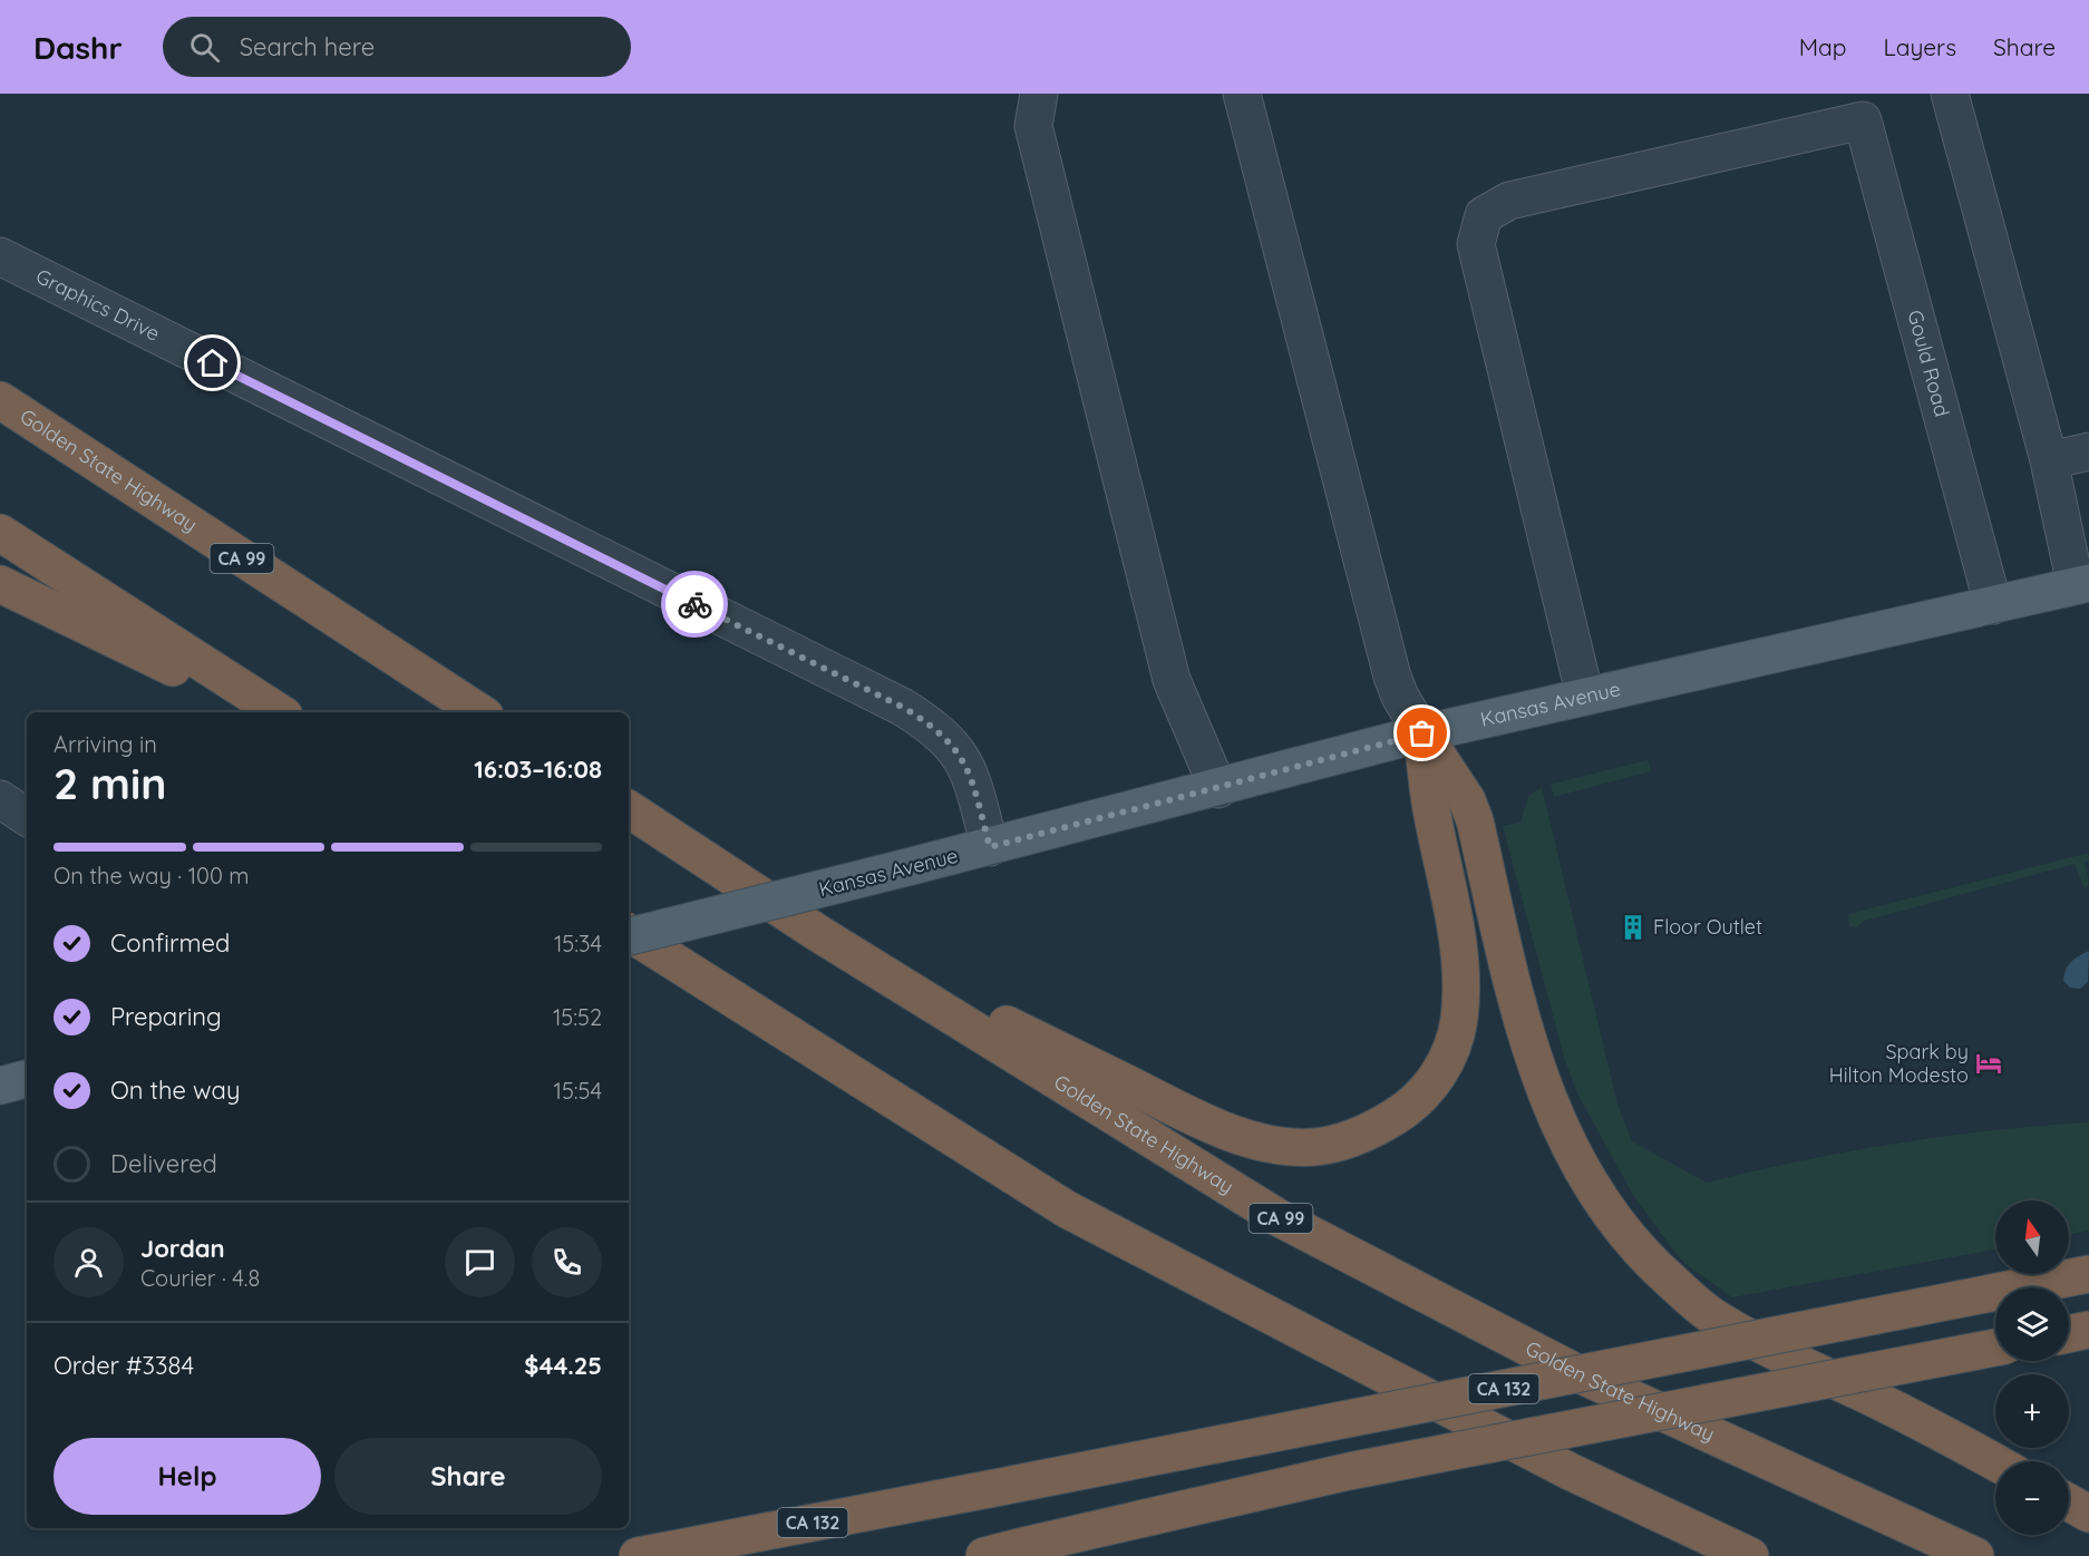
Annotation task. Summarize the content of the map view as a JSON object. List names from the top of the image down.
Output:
{
  "streets": {
    "highway": ["Golden State Highway", "CA 99", "CA 132"],
    "main road": ["Kansas Avenue"],
    "street": ["Graphics Drive", "Gould Road"]
  },
  "crossings": [
    ["Graphics Drive", "Kansas Avenue"],
    ["Gould Road", "Kansas Avenue"]
  ],
  "places": {
    "building": ["Floor Outlet"],
    "hotel": ["Spark by Hilton Modesto"]
  },
  "north": "top",
  "page": {
    "header": "Dashr",
    "search": "Search here",
    "nav": ["Map", "Layers", "Share"],
    "heading": ["2 min", "Arriving in", "16:03–16:08"],
    "panel": [
      "Jordan",
      "Courier · 4.8",
      "Order #3384",
      "$44.25"
    ],
    "bar": "On the way · 100 m",
    "list": [
      ["Confirmed", "15:34"],
      ["Preparing", "15:52"],
      ["On the way", "15:54"],
      "Delivered"
    ],
    "map_buttons": ["+", "−"],
    "buttons": ["Help", "Share"]
  }
}
